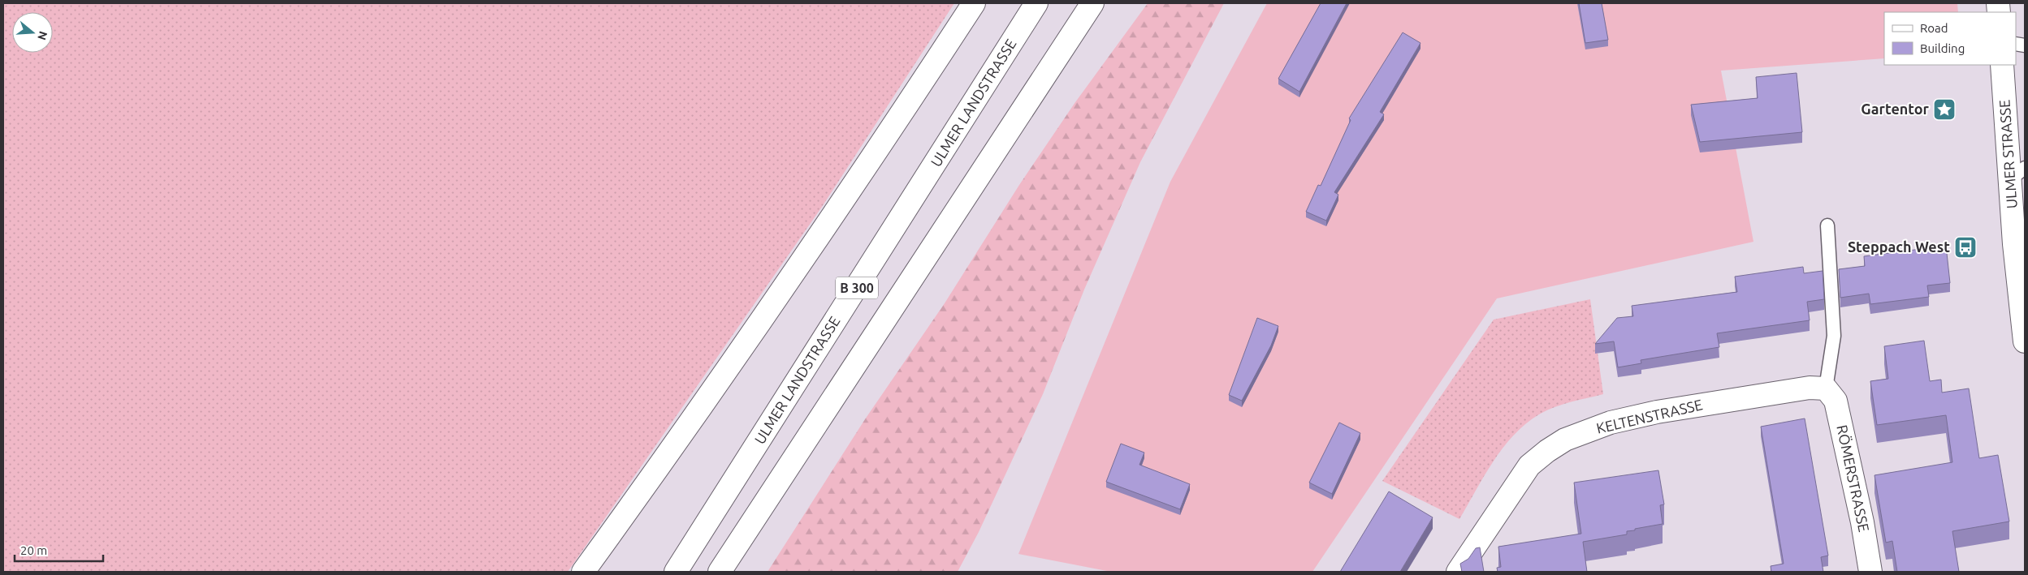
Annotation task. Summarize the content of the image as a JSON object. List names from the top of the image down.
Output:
{
  "streets": {
    "street": [
      "ULMER LANDSTRASSE",
      "ULMER STRASSE",
      "B 300",
      "KELTENSTRASSE",
      "RÖMERSTRASSE"
    ]
  },
  "crossings": [
    ["KELTENSTRASSE", "RÖMERSTRASSE"]
  ],
  "places": {
    "place": ["Gartentor"],
    "bus stop": ["Steppach West"]
  },
  "legend": ["Road", "Building"],
  "scale_bar": "20 m",
  "north": "right"
}
